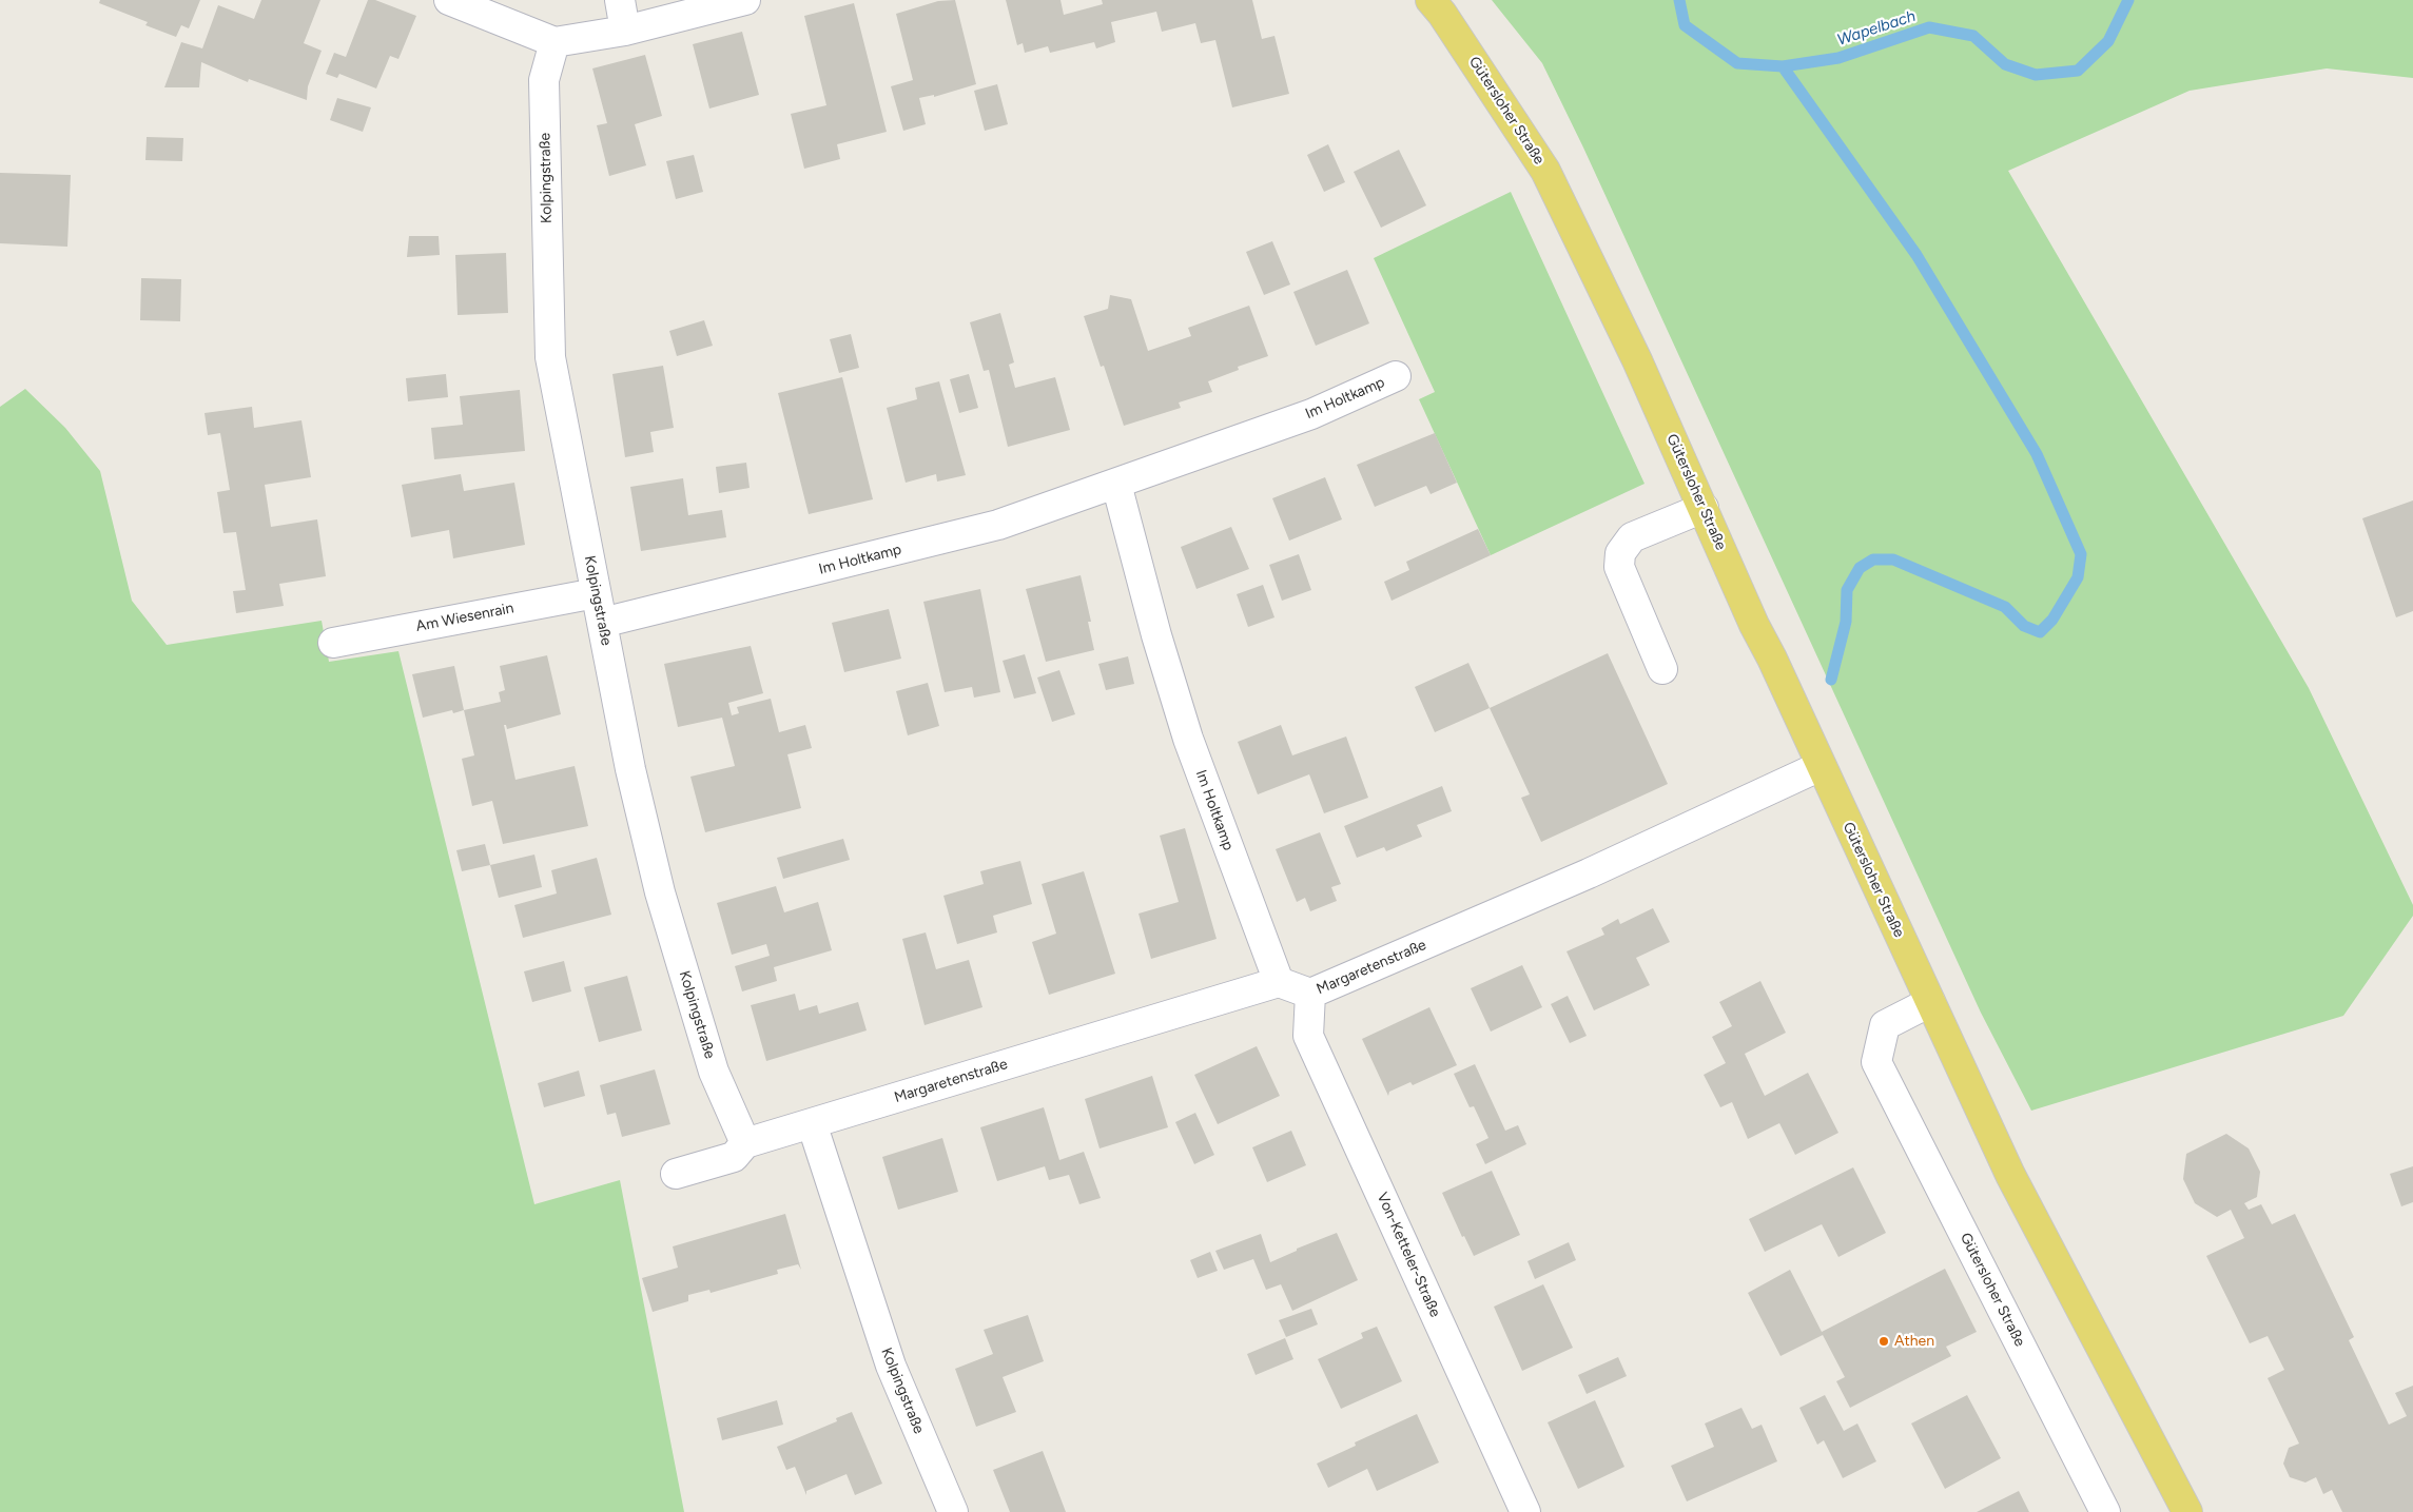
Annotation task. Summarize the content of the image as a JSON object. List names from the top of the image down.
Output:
{
  "streets": {
    "main road": ["Gütersloher Straße"],
    "street": [
      "Kolpingstraße",
      "Im Holtkamp",
      "Am Wiesenrain",
      "Margaretenstraße",
      "Von-Ketteler-Straße"
    ]
  },
  "crossings": [
    ["Gütersloher Straße", "Margaretenstraße"],
    ["Kolpingstraße", "Im Holtkamp"],
    ["Kolpingstraße", "Am Wiesenrain"],
    ["Kolpingstraße", "Margaretenstraße"],
    ["Im Holtkamp", "Margaretenstraße"],
    ["Margaretenstraße", "Von-Ketteler-Straße"]
  ],
  "water": ["Wapelbach"],
  "places": ["Athen"]
}
